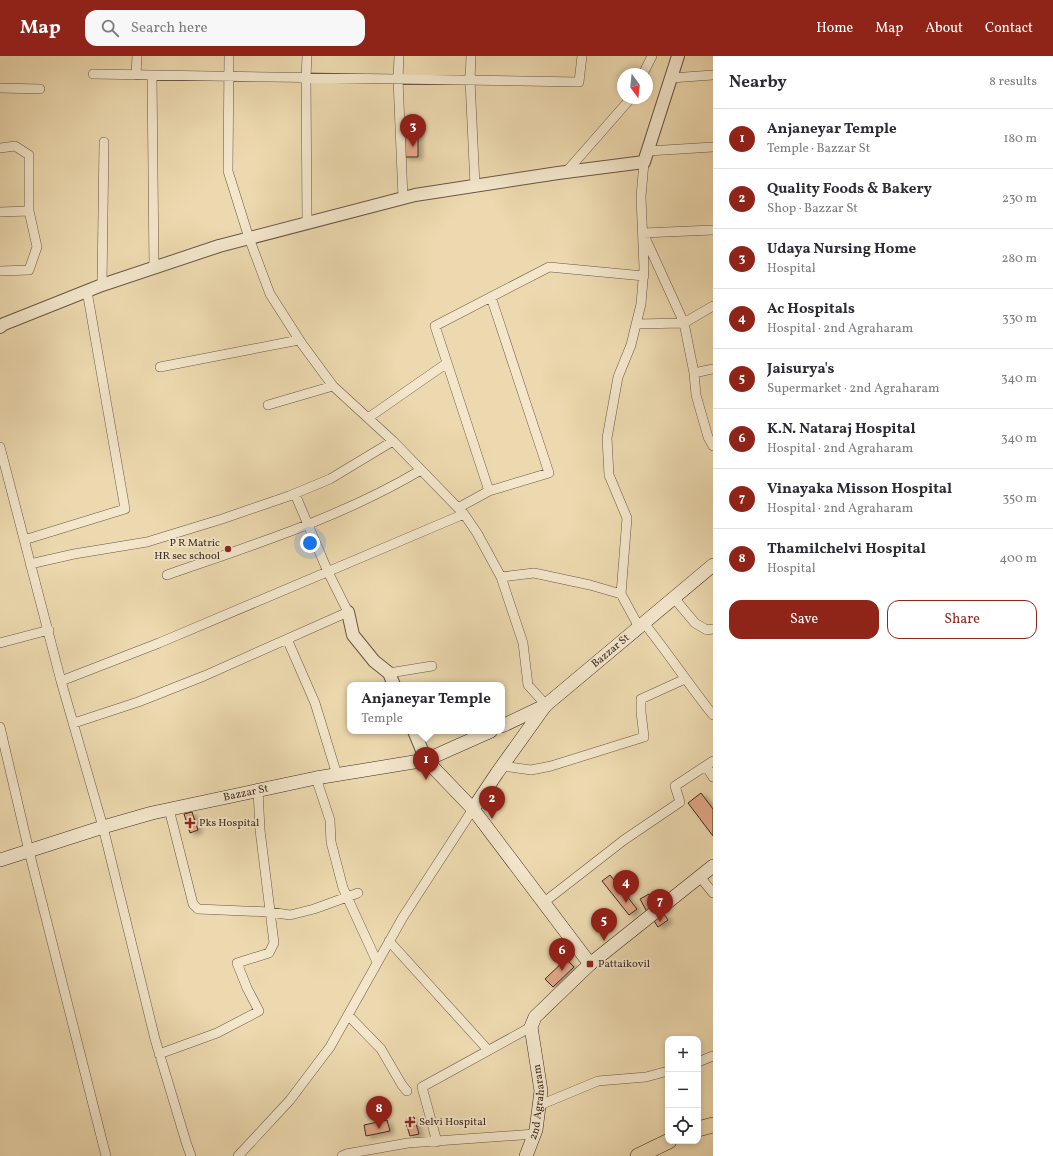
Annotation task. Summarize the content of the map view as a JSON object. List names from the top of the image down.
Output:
{
  "streets": {
    "main road": ["Bazzar St", "2nd Agraharam"]
  },
  "places": {
    "other": ["P R Matric HR sec school"],
    "health": ["Pks Hospital", "Selvi Hospital"],
    "transit": ["Pattaikovil"]
  },
  "north": "bottom",
  "page": {
    "header": "Map",
    "search": "Search here",
    "nav": [
      "Home",
      "Map",
      "About",
      "Contact"
    ],
    "heading": ["Nearby", "8 results"],
    "list": [
      {
        "mark": "1",
        "name": "Anjaneyar Temple",
        "note": "Temple · Bazzar St",
        "value": "180 m"
      },
      {
        "mark": "2",
        "name": "Quality Foods & Bakery",
        "note": "Shop · Bazzar St",
        "value": "230 m"
      },
      {
        "mark": "3",
        "name": "Udaya Nursing Home",
        "note": "Hospital",
        "value": "280 m"
      },
      {
        "mark": "4",
        "name": "Ac Hospitals",
        "note": "Hospital · 2nd Agraharam",
        "value": "330 m"
      },
      {
        "mark": "5",
        "name": "Jaisurya's",
        "note": "Supermarket · 2nd Agraharam",
        "value": "340 m"
      },
      {
        "mark": "6",
        "name": "K.N. Nataraj Hospital",
        "note": "Hospital · 2nd Agraharam",
        "value": "340 m"
      },
      {
        "mark": "7",
        "name": "Vinayaka Misson Hospital",
        "note": "Hospital · 2nd Agraharam",
        "value": "350 m"
      },
      {
        "mark": "8",
        "name": "Thamilchelvi Hospital",
        "note": "Hospital",
        "value": "400 m"
      }
    ],
    "pins": [
      "3",
      "1",
      "2",
      "4",
      "7",
      "5",
      "6",
      "8"
    ],
    "buttons": ["Save", "Share"],
    "popup": ["Anjaneyar Temple", "Temple"],
    "map_buttons": ["+", "−"]
  }
}
